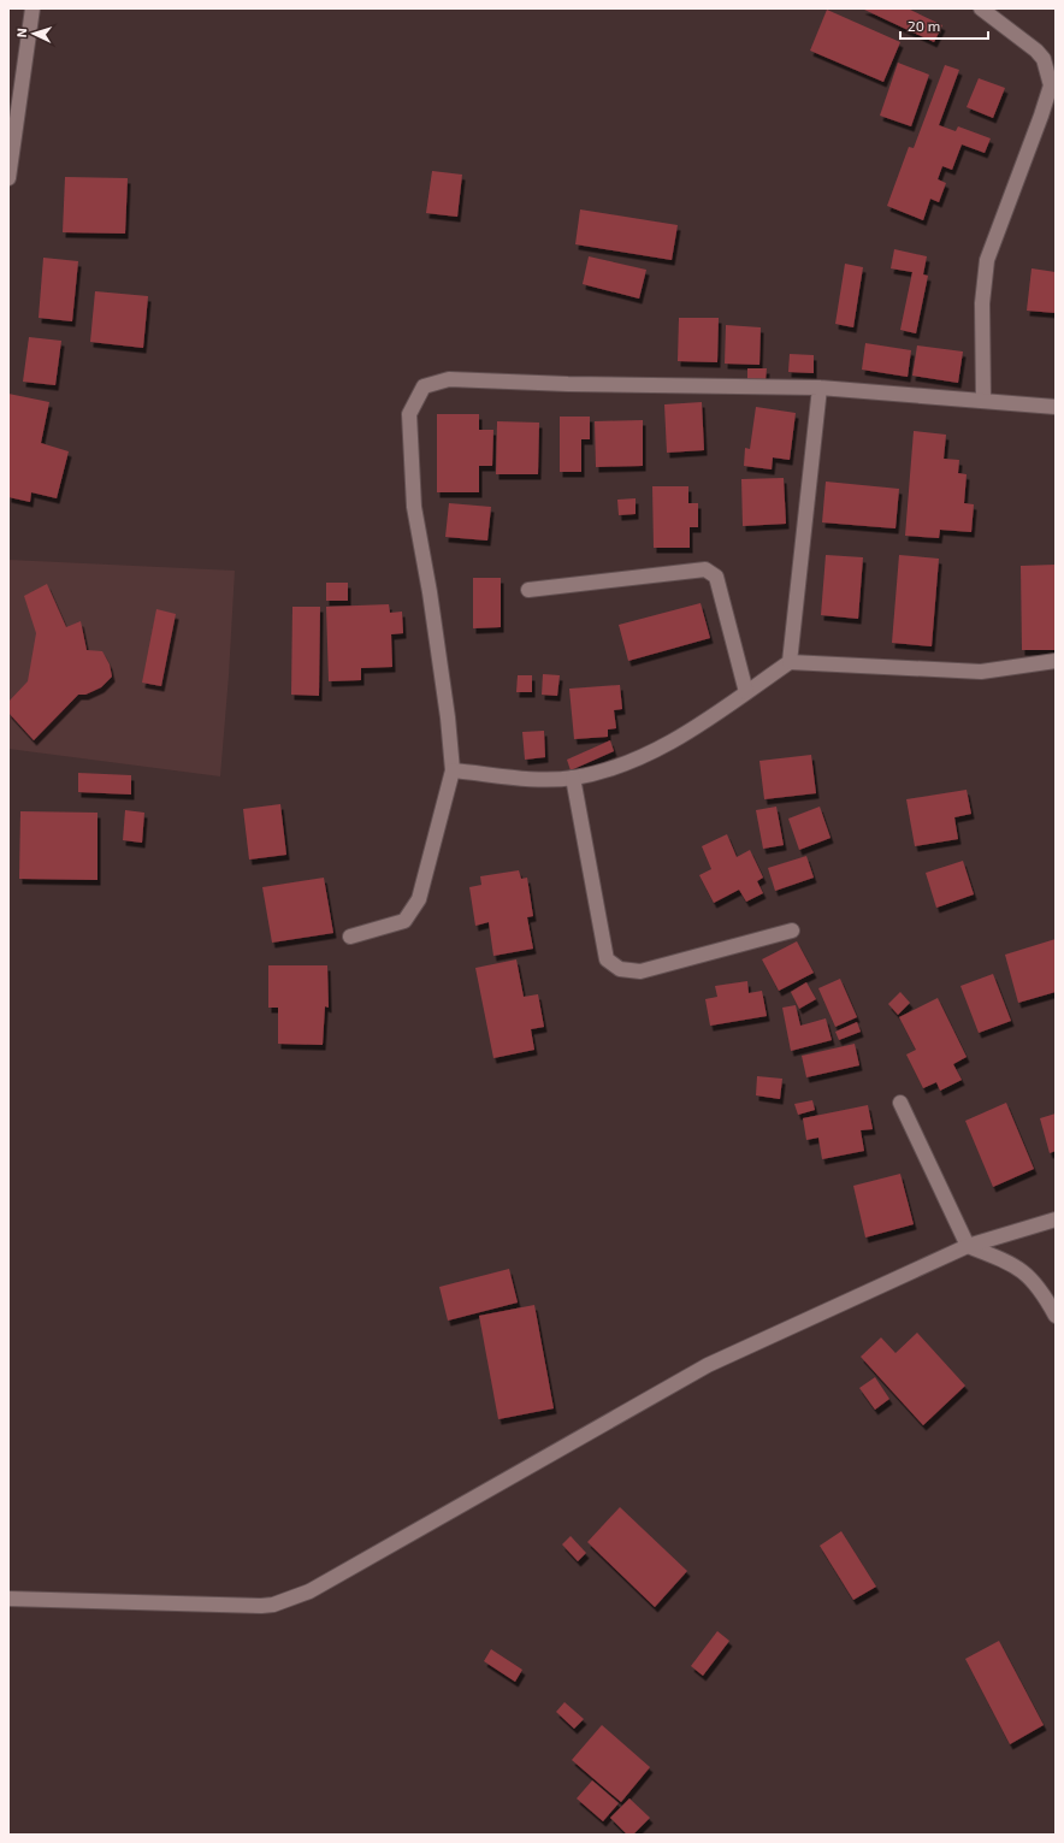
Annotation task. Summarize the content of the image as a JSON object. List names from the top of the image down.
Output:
{
  "scale_bar": "20 m",
  "north": "left"
}
